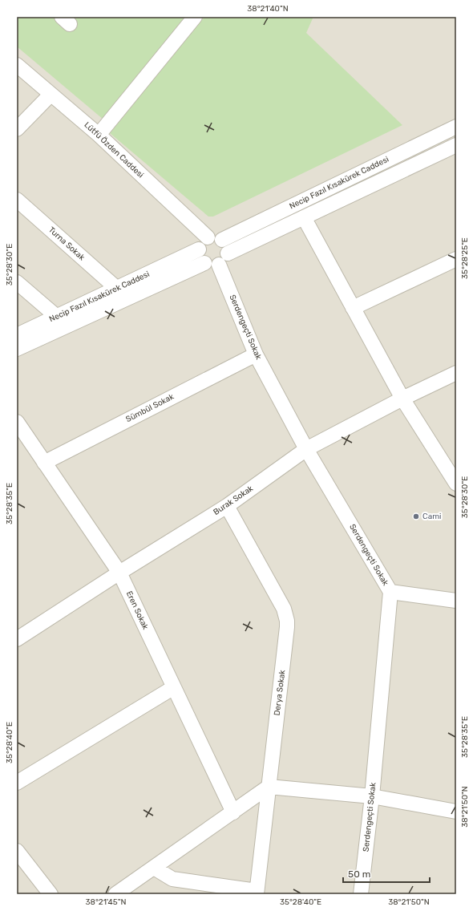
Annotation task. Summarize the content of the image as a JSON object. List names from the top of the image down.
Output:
{
  "streets": {
    "street": [
      "Lütfü Özden Caddesi",
      "Necip Fazıl Kısakürek Caddesi",
      "Turna Sokak",
      "Serdengeçti Sokak",
      "Sümbül Sokak",
      "Burak Sokak",
      "Eren Sokak",
      "Derya Sokak"
    ]
  },
  "crossings": [
    ["Lütfü Özden Caddesi", "Necip Fazıl Kısakürek Caddesi"],
    ["Lütfü Özden Caddesi", "Serdengeçti Sokak"],
    ["Necip Fazıl Kısakürek Caddesi", "Turna Sokak"],
    ["Necip Fazıl Kısakürek Caddesi", "Serdengeçti Sokak"],
    ["Serdengeçti Sokak", "Sümbül Sokak"],
    ["Serdengeçti Sokak", "Burak Sokak"],
    ["Sümbül Sokak", "Eren Sokak"],
    ["Burak Sokak", "Eren Sokak"],
    ["Burak Sokak", "Derya Sokak"]
  ],
  "places": ["Cami"],
  "scale_bar": "50 m",
  "coordinates": [
    "38°21'40\"N",
    "35°28'25\"E",
    "35°28'30\"E",
    "35°28'35\"E",
    "35°28'40\"E",
    "38°21'50\"N",
    "38°21'45\"N"
  ]
}
